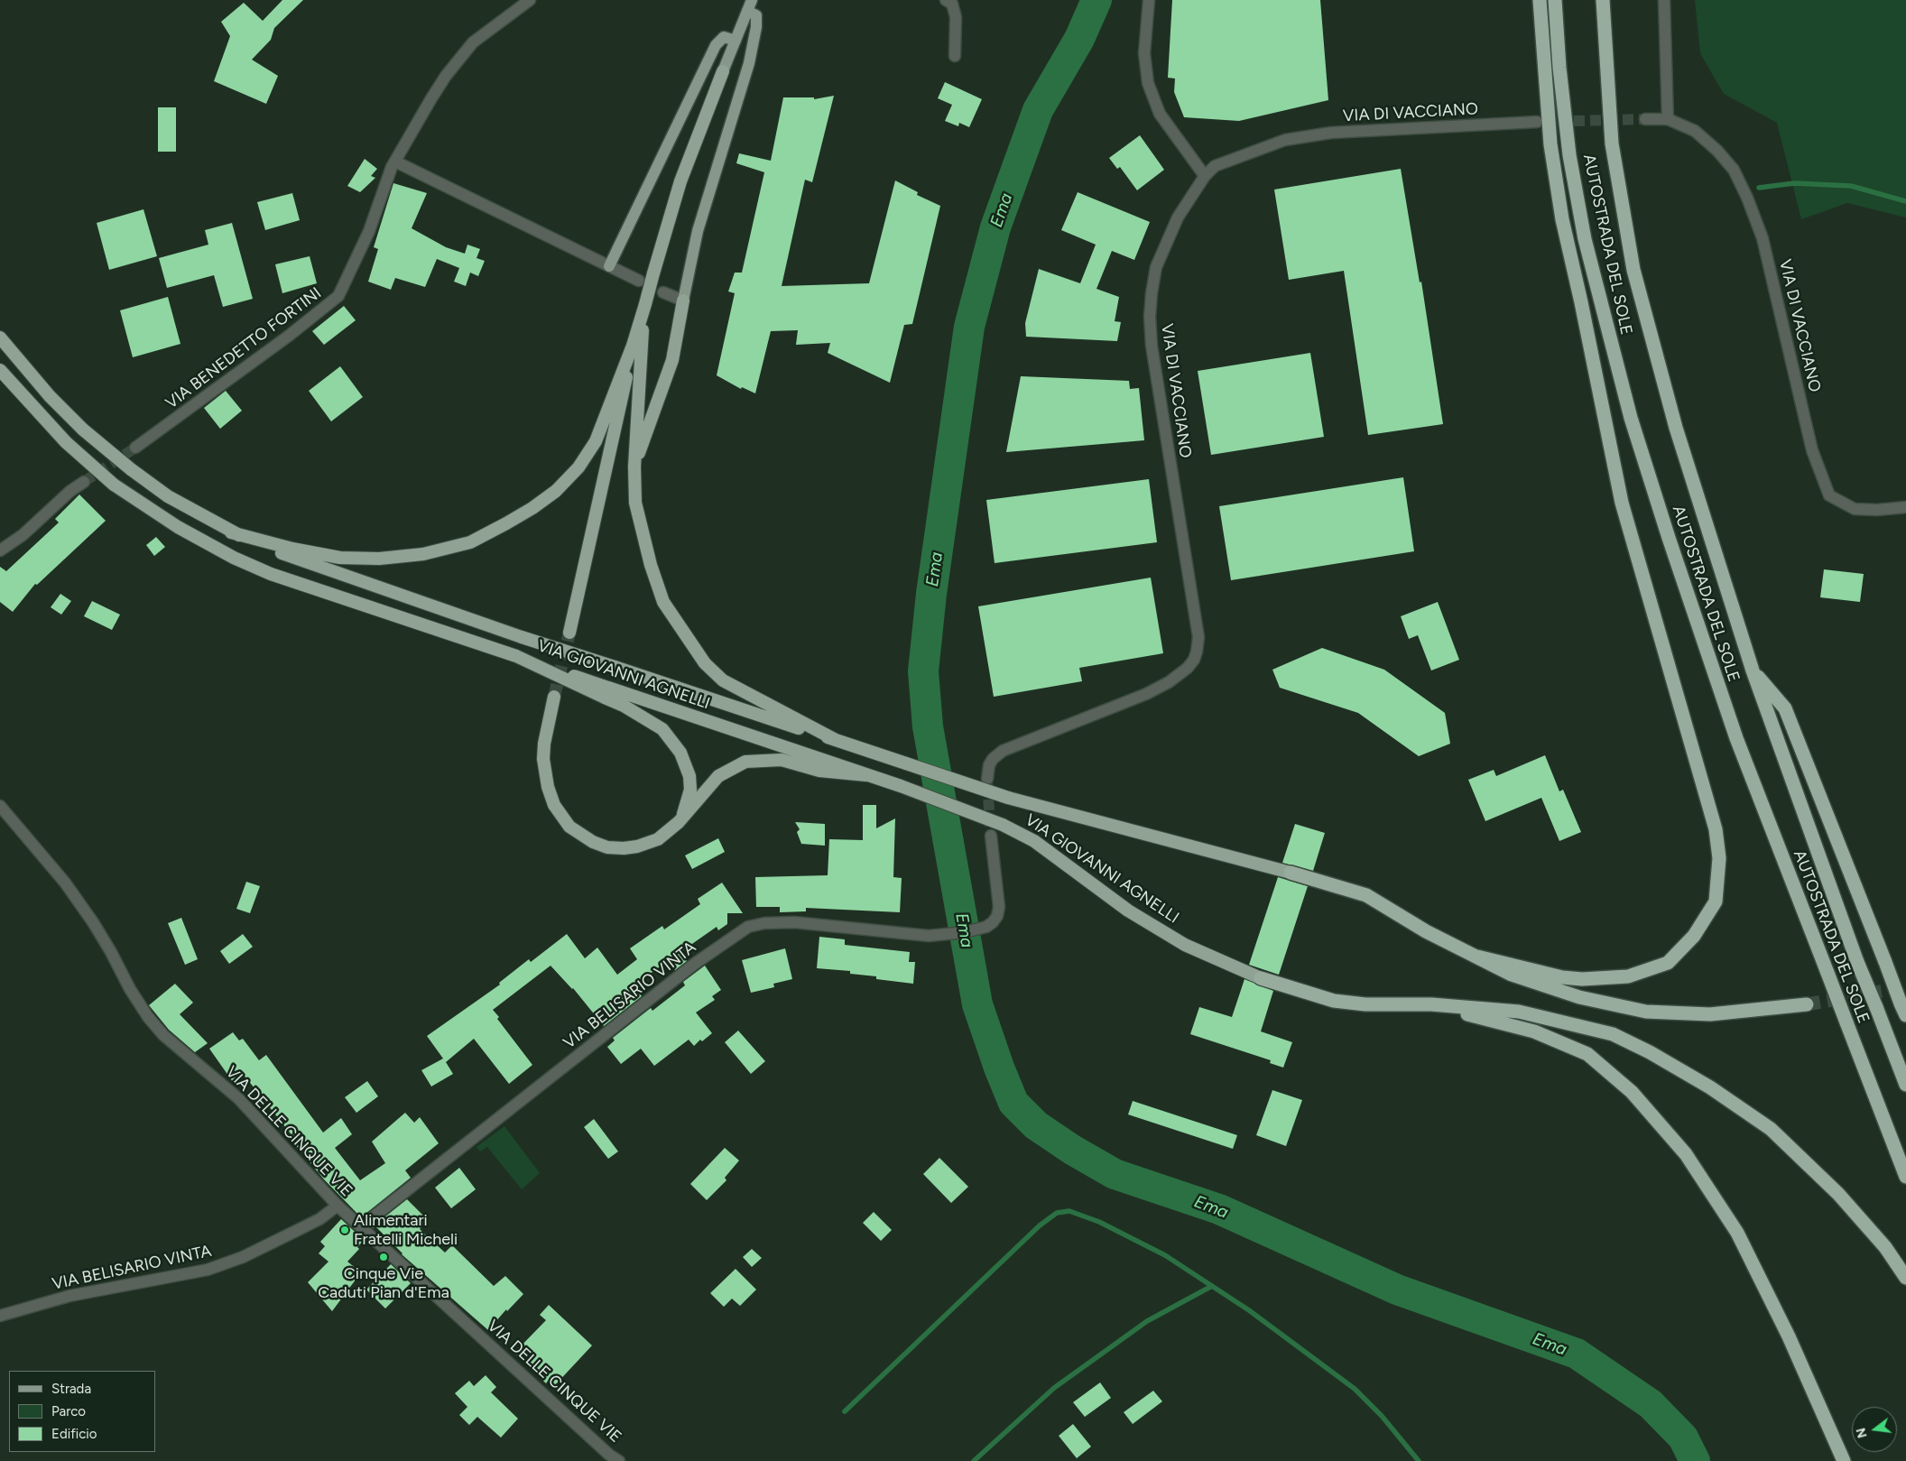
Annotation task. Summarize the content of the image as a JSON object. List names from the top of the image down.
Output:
{
  "streets": {
    "highway": ["AUTOSTRADA DEL SOLE", "VIA GIOVANNI AGNELLI"],
    "street": [
      "VIA DI VACCIANO",
      "VIA BENEDETTO FORTINI",
      "VIA BELISARIO VINTA",
      "VIA DELLE CINQUE VIE"
    ]
  },
  "crossings": [
    ["VIA BELISARIO VINTA", "VIA DELLE CINQUE VIE"]
  ],
  "water": ["Ema"],
  "places": ["Alimentari Fratelli Micheli", "Cinque Vie Caduti Pian d'Ema"],
  "legend": ["Strada", "Parco", "Edificio"],
  "north": "left"
}
